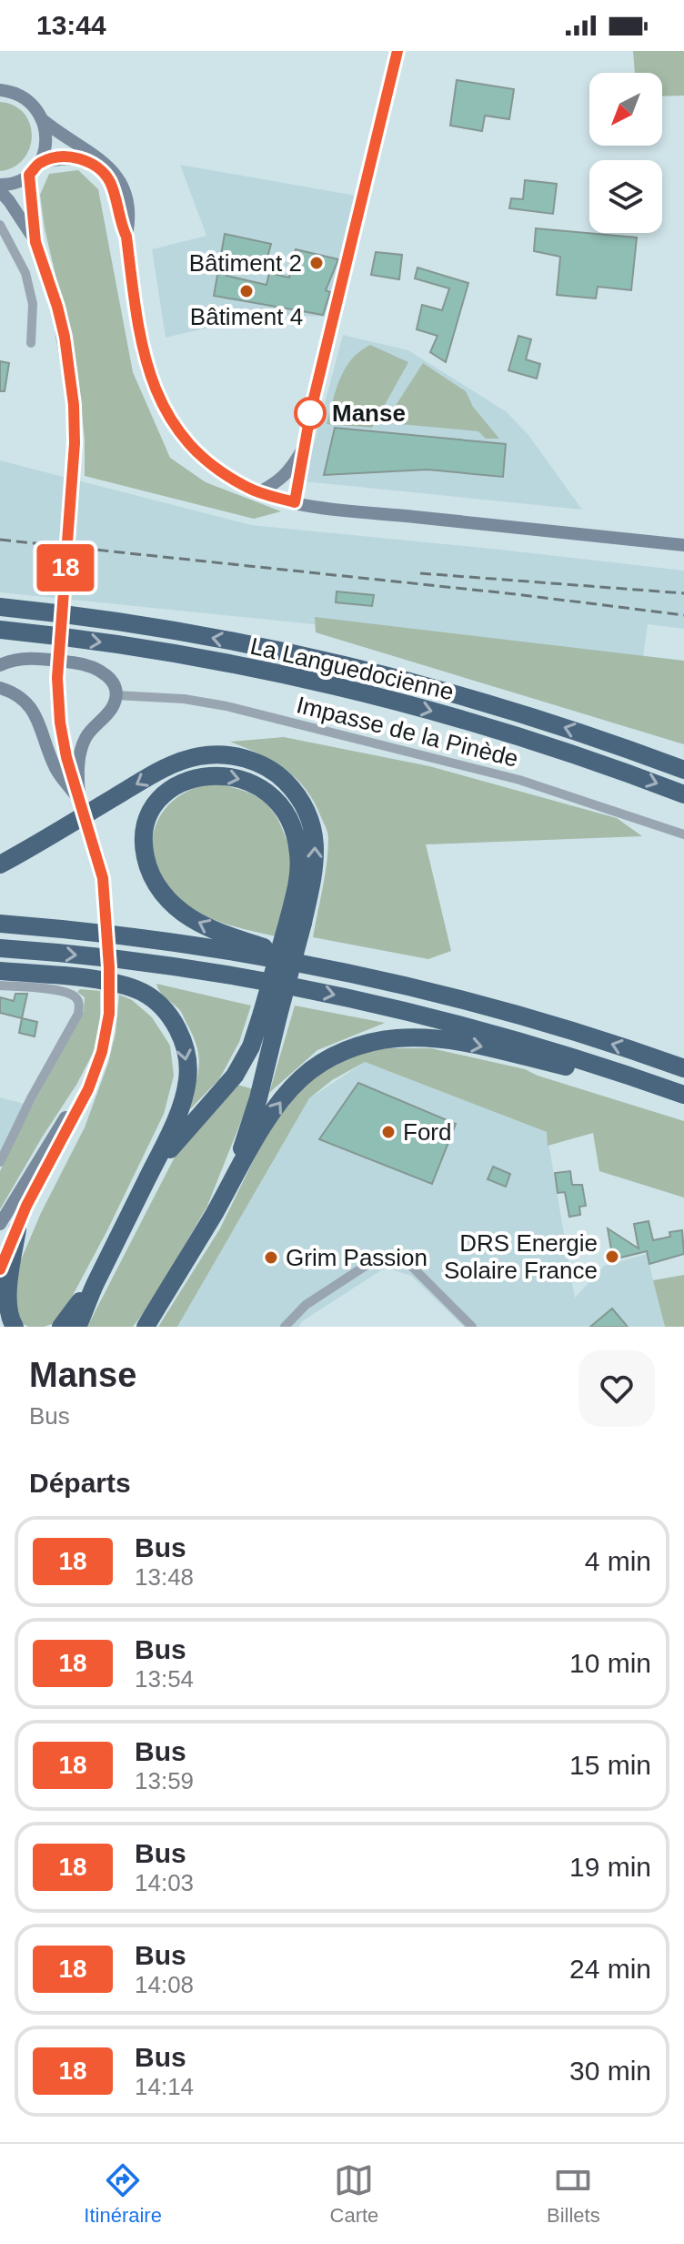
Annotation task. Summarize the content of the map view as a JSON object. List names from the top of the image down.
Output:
{
  "streets": {
    "highway": ["La Languedocienne"],
    "street": ["Impasse de la Pinède"]
  },
  "places": [
    "Bâtiment 2",
    "Bâtiment 4",
    "Manse",
    "Ford",
    "DRS Energie Solaire France",
    "Grim Passion"
  ],
  "lines": ["bus line 18"],
  "north": "bottom left",
  "page": {
    "status": "13:44",
    "on_map": "18",
    "heading": [
      ["Manse", "Bus"],
      "Départs"
    ],
    "list": [
      {
        "mark": "18",
        "name": "Bus",
        "note": "13:48",
        "value": "4 min"
      },
      {
        "mark": "18",
        "name": "Bus",
        "note": "13:54",
        "value": "10 min"
      },
      {
        "mark": "18",
        "name": "Bus",
        "note": "13:59",
        "value": "15 min"
      },
      {
        "mark": "18",
        "name": "Bus",
        "note": "14:03",
        "value": "19 min"
      },
      {
        "mark": "18",
        "name": "Bus",
        "note": "14:08",
        "value": "24 min"
      },
      {
        "mark": "18",
        "name": "Bus",
        "note": "14:14",
        "value": "30 min"
      }
    ],
    "tabs": ["Itinéraire", "Carte", "Billets"]
  }
}
